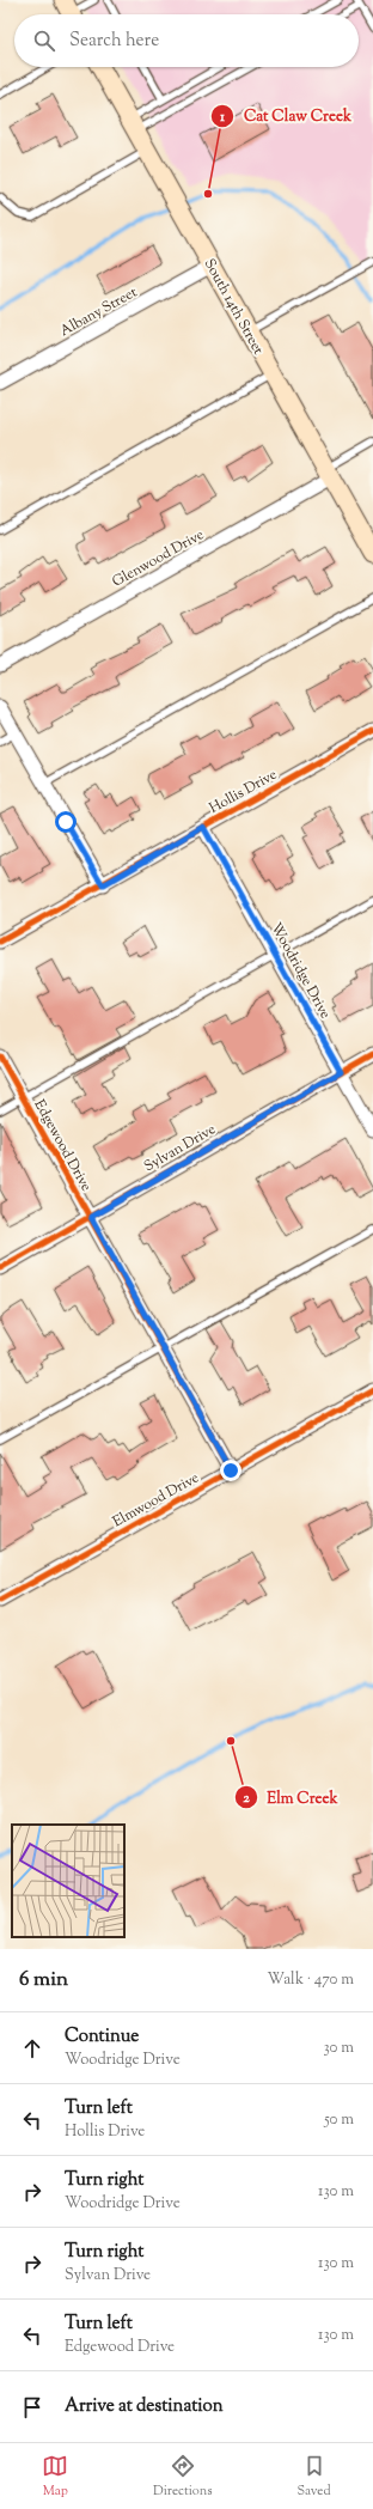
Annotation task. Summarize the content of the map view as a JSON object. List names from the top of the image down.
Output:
{
  "streets": {
    "main road": ["South 14th Street"],
    "street": [
      "Albany Street",
      "Glenwood Drive",
      "Hollis Drive",
      "Woodridge Drive",
      "Edgewood Drive",
      "Sylvan Drive",
      "Elmwood Drive"
    ]
  },
  "crossings": [
    ["South 14th Street", "Albany Street"],
    ["South 14th Street", "Glenwood Drive"],
    ["Hollis Drive", "Woodridge Drive"],
    ["Woodridge Drive", "Sylvan Drive"],
    ["Edgewood Drive", "Sylvan Drive"],
    ["Edgewood Drive", "Elmwood Drive"]
  ],
  "places": ["Cat Claw Creek", "Elm Creek"],
  "page": {
    "search": "Search here",
    "heading": ["6 min", "Walk · 470 m"],
    "list": [
      ["Continue", "Woodridge Drive", "30 m"],
      ["Turn left", "Hollis Drive", "50 m"],
      ["Turn right", "Woodridge Drive", "130 m"],
      ["Turn right", "Sylvan Drive", "130 m"],
      ["Turn left", "Edgewood Drive", "130 m"],
      "Arrive at destination"
    ],
    "nav": ["Map", "Directions", "Saved"]
  }
}
